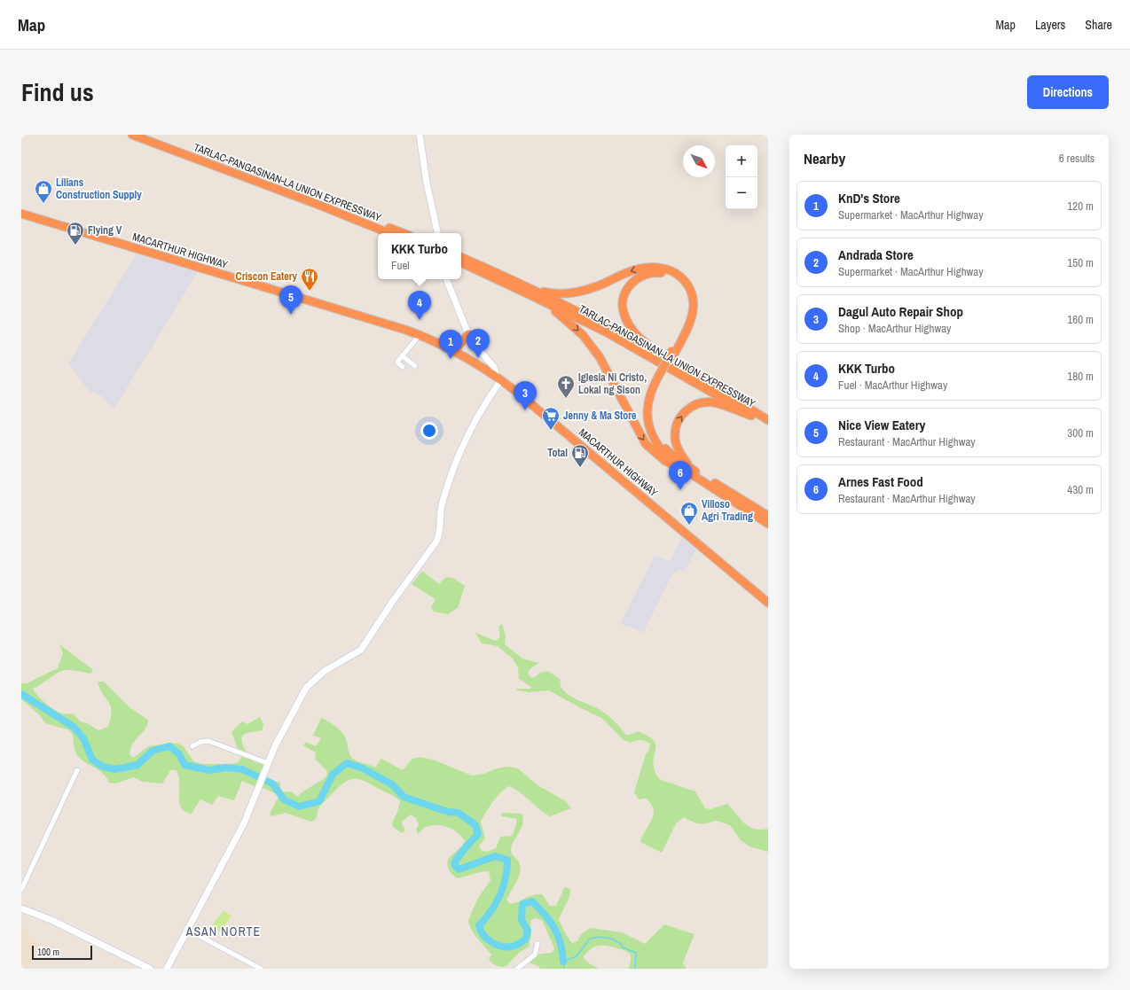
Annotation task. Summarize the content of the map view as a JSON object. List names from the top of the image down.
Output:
{
  "streets": {
    "highway": ["TARLAC-PANGASINAN-LA UNION EXPRESSWAY", "MACARTHUR HIGHWAY"]
  },
  "districts": ["ASAN NORTE"],
  "places": {
    "shop": ["Lilians Construction Supply", "Villoso Agri Trading"],
    "fuel station": ["Flying V", "Total"],
    "restaurant": ["Criscon Eatery"],
    "church": ["Iglesia Ni Cristo, Lokal ng Sison"],
    "supermarket": ["Jenny & Ma Store"]
  },
  "scale_bar": "100 m",
  "north": "bottom right",
  "page": {
    "header": "Map",
    "nav": ["Map", "Layers", "Share"],
    "title": "Find us",
    "buttons": "Directions",
    "heading": ["Nearby", "6 results"],
    "map_buttons": ["+", "−"],
    "list": [
      {
        "mark": "1",
        "name": "KnD's Store",
        "note": "Supermarket · MacArthur Highway",
        "value": "120 m"
      },
      {
        "mark": "2",
        "name": "Andrada Store",
        "note": "Supermarket · MacArthur Highway",
        "value": "150 m"
      },
      {
        "mark": "3",
        "name": "Dagul Auto Repair Shop",
        "note": "Shop · MacArthur Highway",
        "value": "160 m"
      },
      {
        "mark": "4",
        "name": "KKK Turbo",
        "note": "Fuel · MacArthur Highway",
        "value": "180 m"
      },
      {
        "mark": "5",
        "name": "Nice View Eatery",
        "note": "Restaurant · MacArthur Highway",
        "value": "300 m"
      },
      {
        "mark": "6",
        "name": "Arnes Fast Food",
        "note": "Restaurant · MacArthur Highway",
        "value": "430 m"
      }
    ],
    "popup": ["KKK Turbo", "Fuel"],
    "pins": [
      "5",
      "4",
      "2",
      "1",
      "3",
      "6"
    ],
    "scale": "100 m"
  }
}
